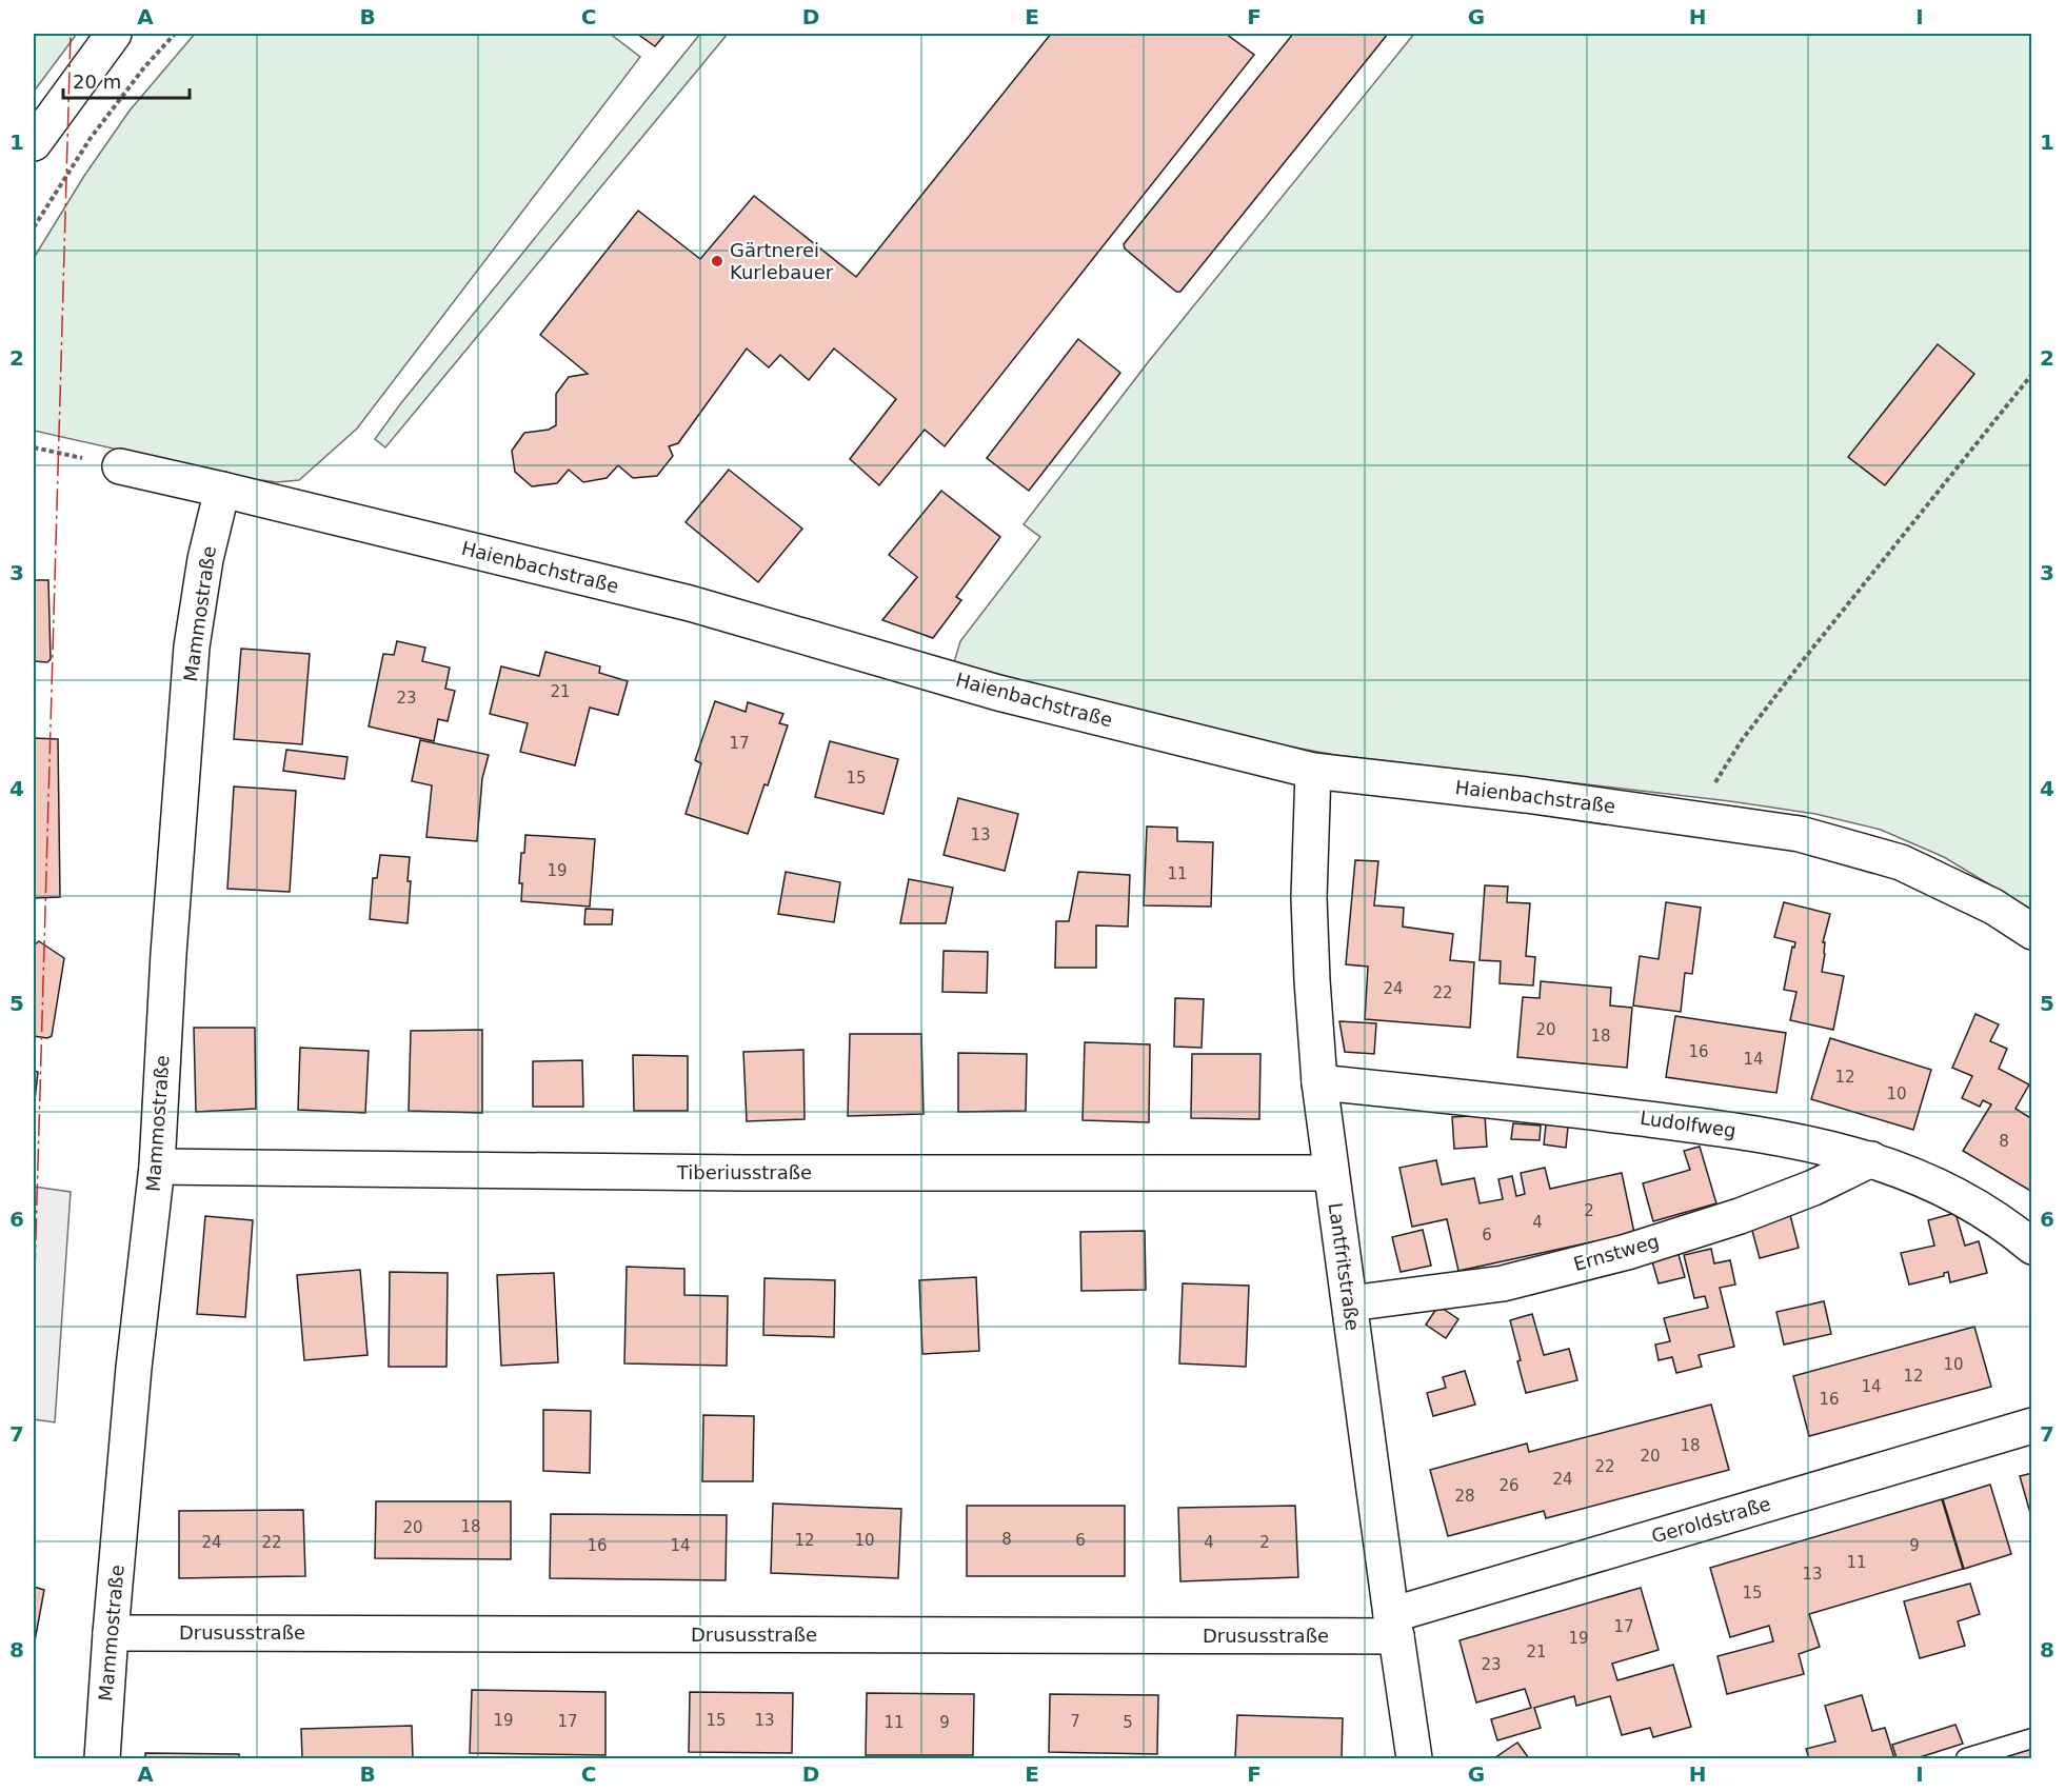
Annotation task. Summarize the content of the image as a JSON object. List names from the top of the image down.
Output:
{
  "streets": {
    "street": [
      "Haienbachstraße",
      "Mammostraße",
      "Ludolfweg",
      "Tiberiusstraße",
      "Ernstweg",
      "Lantfritstraße",
      "Geroldstraße",
      "Drususstraße"
    ]
  },
  "crossings": [
    ["Haienbachstraße", "Mammostraße"],
    ["Haienbachstraße", "Lantfritstraße"],
    ["Mammostraße", "Tiberiusstraße"],
    ["Mammostraße", "Drususstraße"],
    ["Ludolfweg", "Ernstweg"],
    ["Ludolfweg", "Lantfritstraße"],
    ["Tiberiusstraße", "Lantfritstraße"],
    ["Ernstweg", "Lantfritstraße"],
    ["Lantfritstraße", "Geroldstraße"],
    ["Lantfritstraße", "Drususstraße"],
    ["Geroldstraße", "Drususstraße"]
  ],
  "places": ["Gärtnerei Kurlebauer"],
  "house_numbers": [
    "21",
    "23",
    "17",
    "15",
    "13",
    "19",
    "11",
    "24",
    "22",
    "20",
    "18",
    "16",
    "14",
    "12",
    "10",
    "8",
    "2",
    "4",
    "6",
    "10",
    "12",
    "14",
    "16",
    "18",
    "20",
    "22",
    "24",
    "26",
    "28",
    "18",
    "20",
    "8",
    "12",
    "10",
    "6",
    "24",
    "22",
    "4",
    "2",
    "16",
    "14",
    "9",
    "11",
    "13",
    "15",
    "17",
    "19",
    "21",
    "23",
    "19",
    "15",
    "13",
    "17",
    "7",
    "11",
    "9",
    "5"
  ],
  "scale_bar": "20 m",
  "grid": {
    "columns": [
      "A",
      "B",
      "C",
      "D",
      "E",
      "F",
      "G",
      "H",
      "I"
    ],
    "rows": [
      "1",
      "2",
      "3",
      "4",
      "5",
      "6",
      "7",
      "8"
    ]
  }
}
